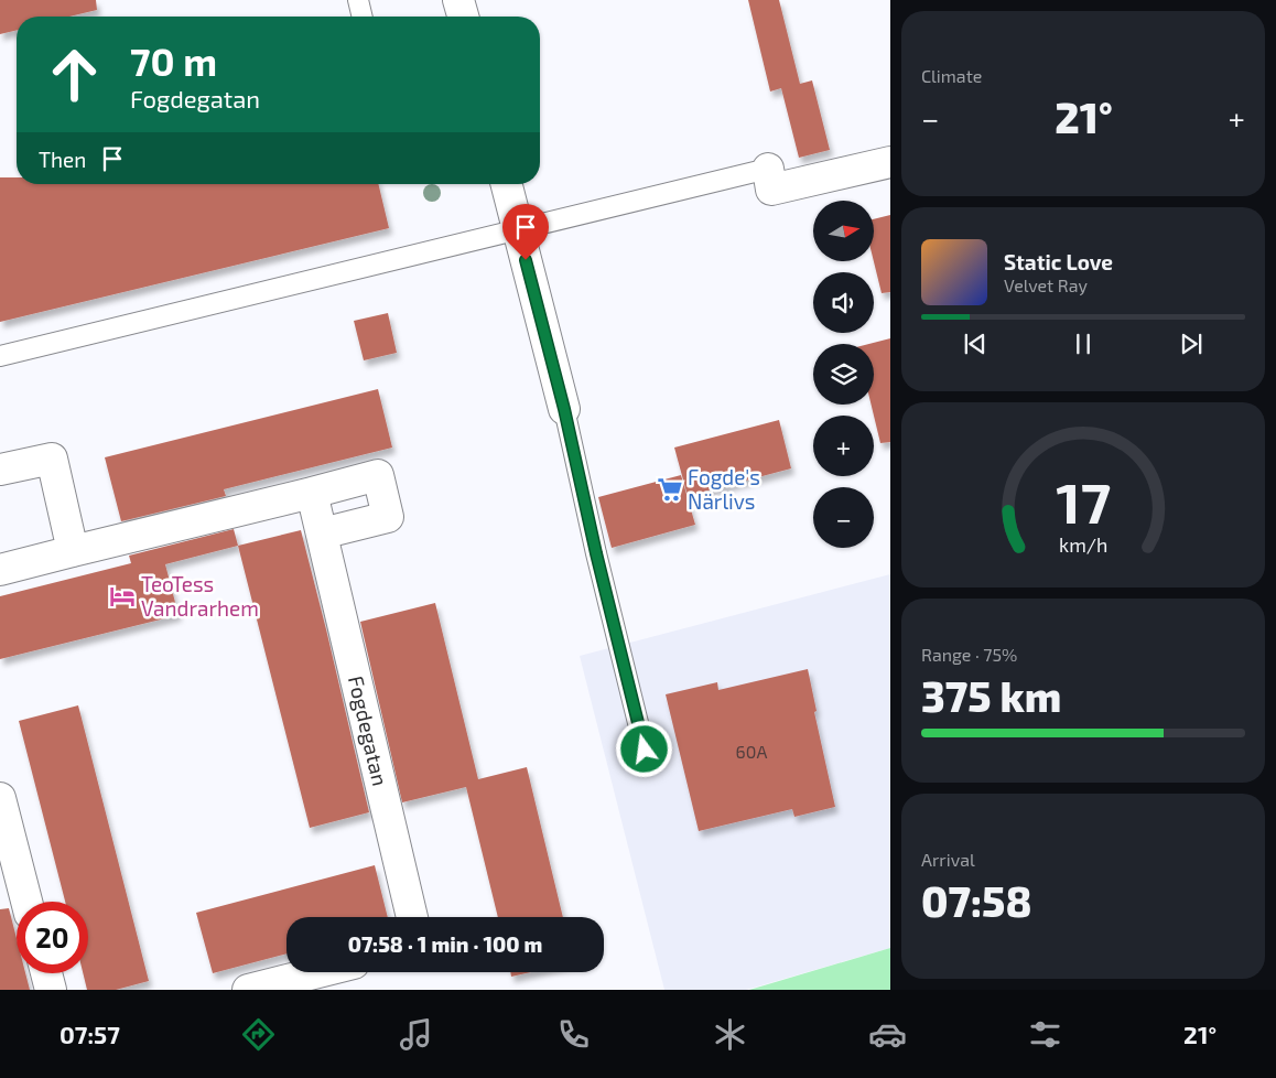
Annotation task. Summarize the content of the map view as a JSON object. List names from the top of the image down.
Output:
{
  "streets": {
    "street": ["Fogdegatan"]
  },
  "places": {
    "supermarket": ["Fogde's Närlivs"],
    "hotel": ["TeoTess Vandrarhem"]
  },
  "house_numbers": ["60A"],
  "north": "right",
  "page": {
    "tile": [
      "Climate",
      ["Range · 75%", "375 km"],
      ["Arrival", "07:58"]
    ],
    "turn": ["70 m", "Fogdegatan"],
    "heat": ["−", "21°", "+"],
    "then": "Then",
    "map_buttons": ["+", "−"],
    "song": ["Static Love", "Velvet Ray"],
    "limit": "20",
    "trip": "07:58 · 1 min · 100 m",
    "tabs": ["07:57", "21°"],
    "gauge": ["17", "km/h"]
  }
}
